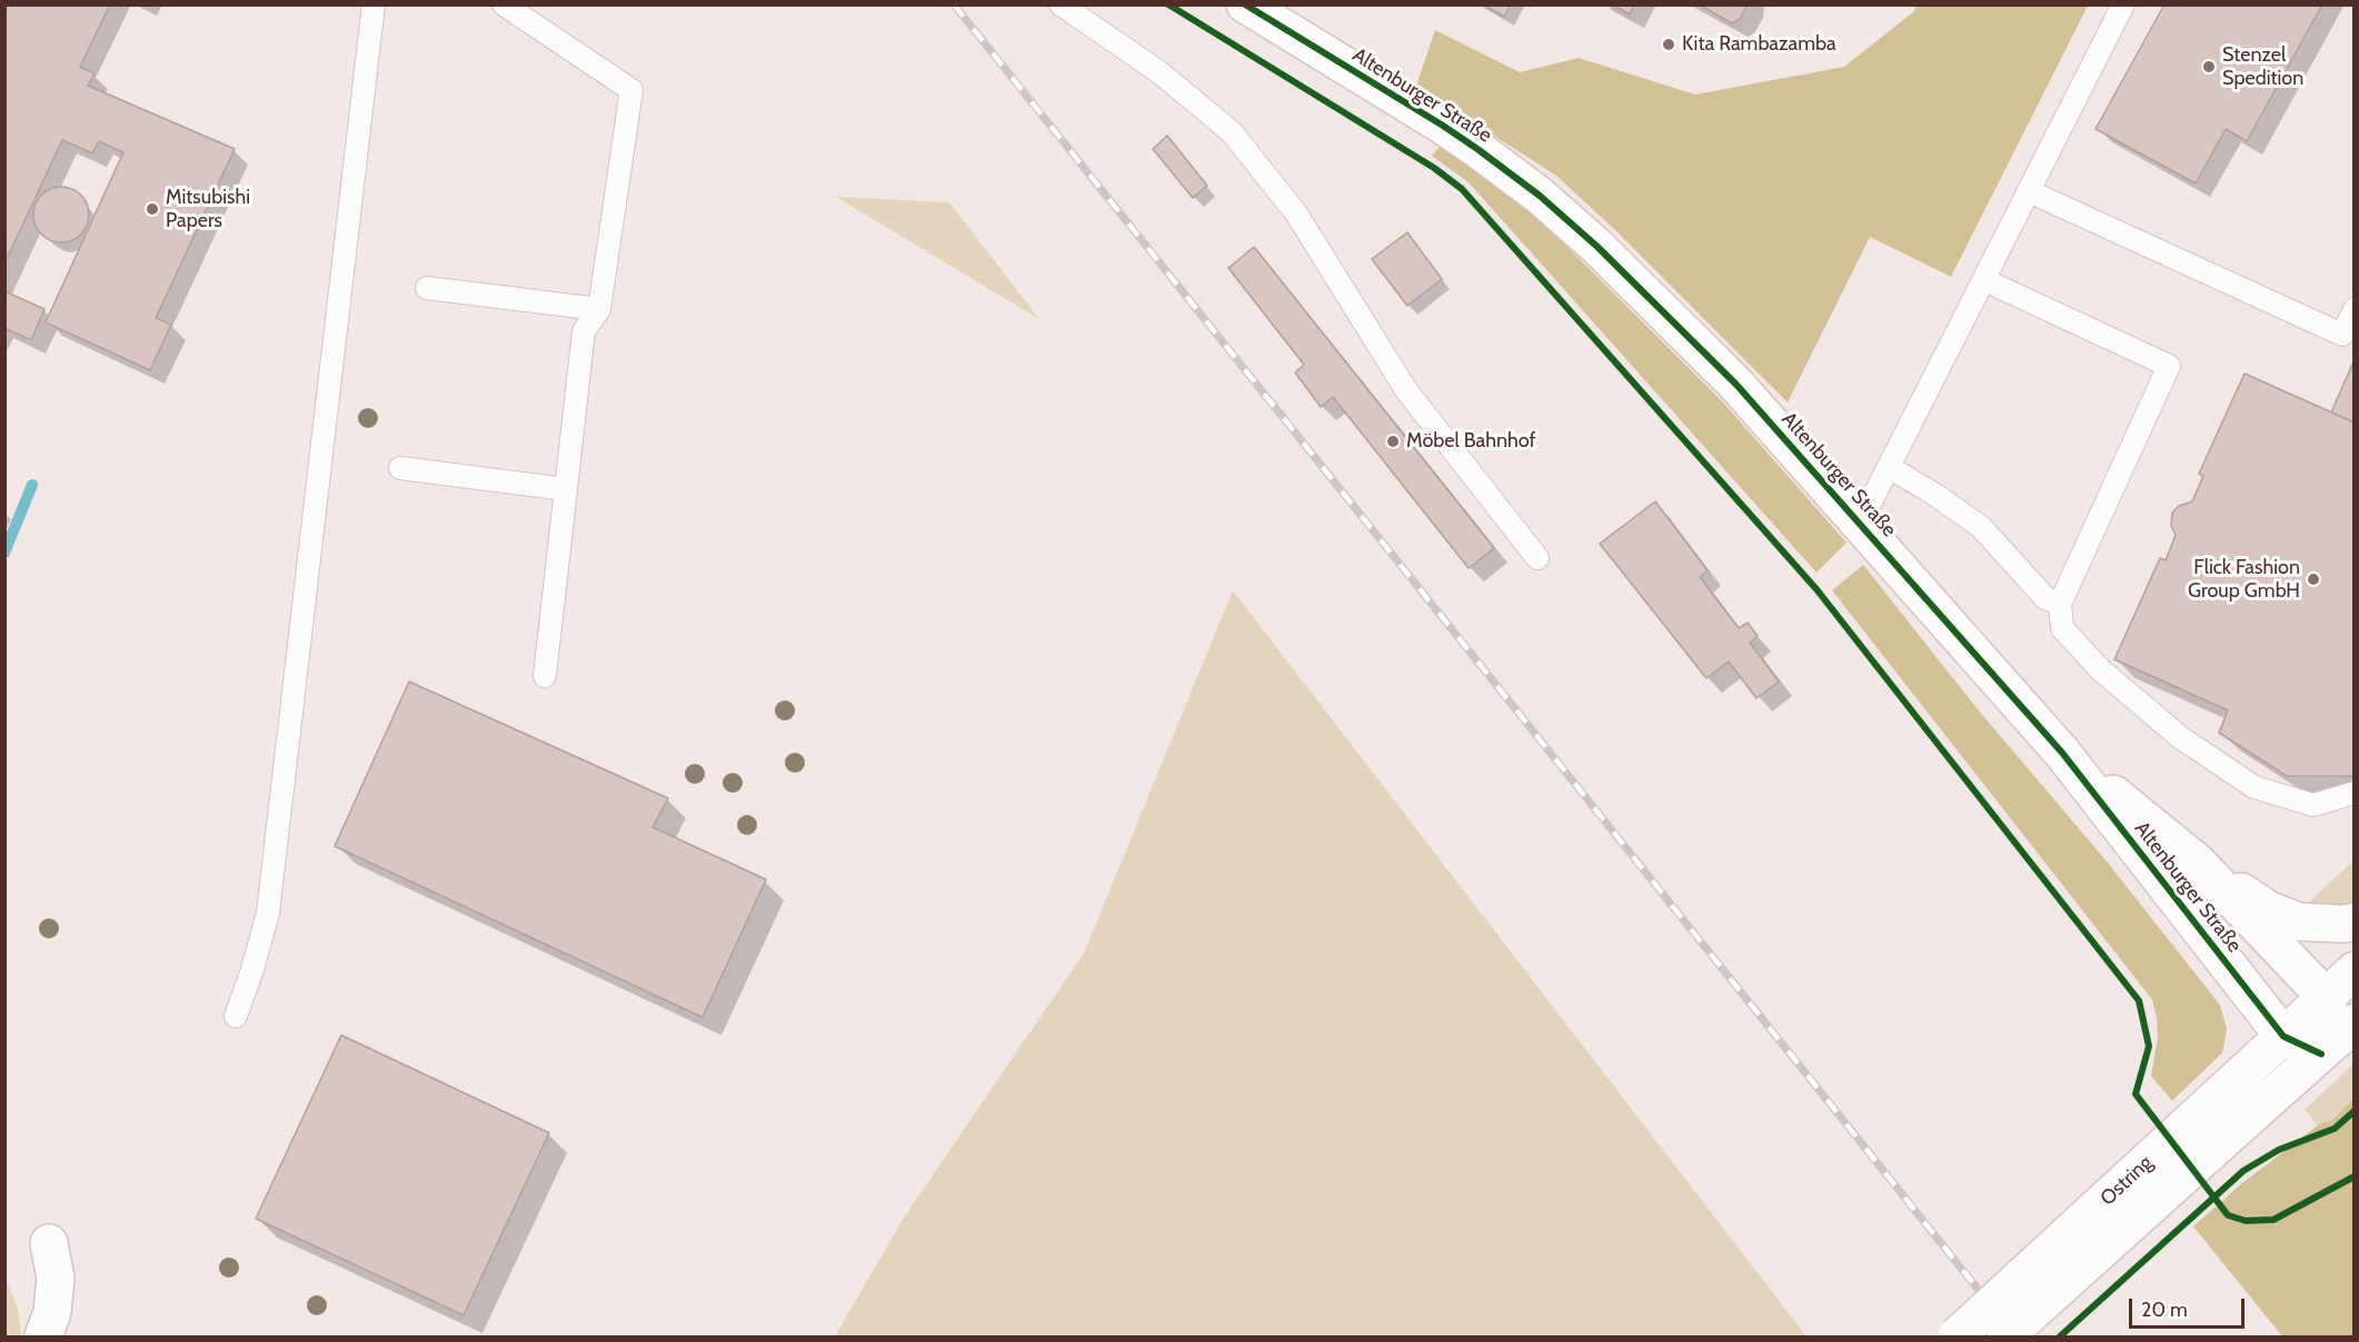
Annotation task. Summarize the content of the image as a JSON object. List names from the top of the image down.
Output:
{
  "streets": {
    "street": ["Altenburger Straße", "Ostring"]
  },
  "crossings": [
    ["Altenburger Straße", "Ostring"]
  ],
  "places": [
    "Kita Rambazamba",
    "Stenzel Spedition",
    "Mitsubishi Papers",
    "Möbel Bahnhof",
    "Flick Fashion Group GmbH"
  ],
  "scale_bar": "20 m"
}
